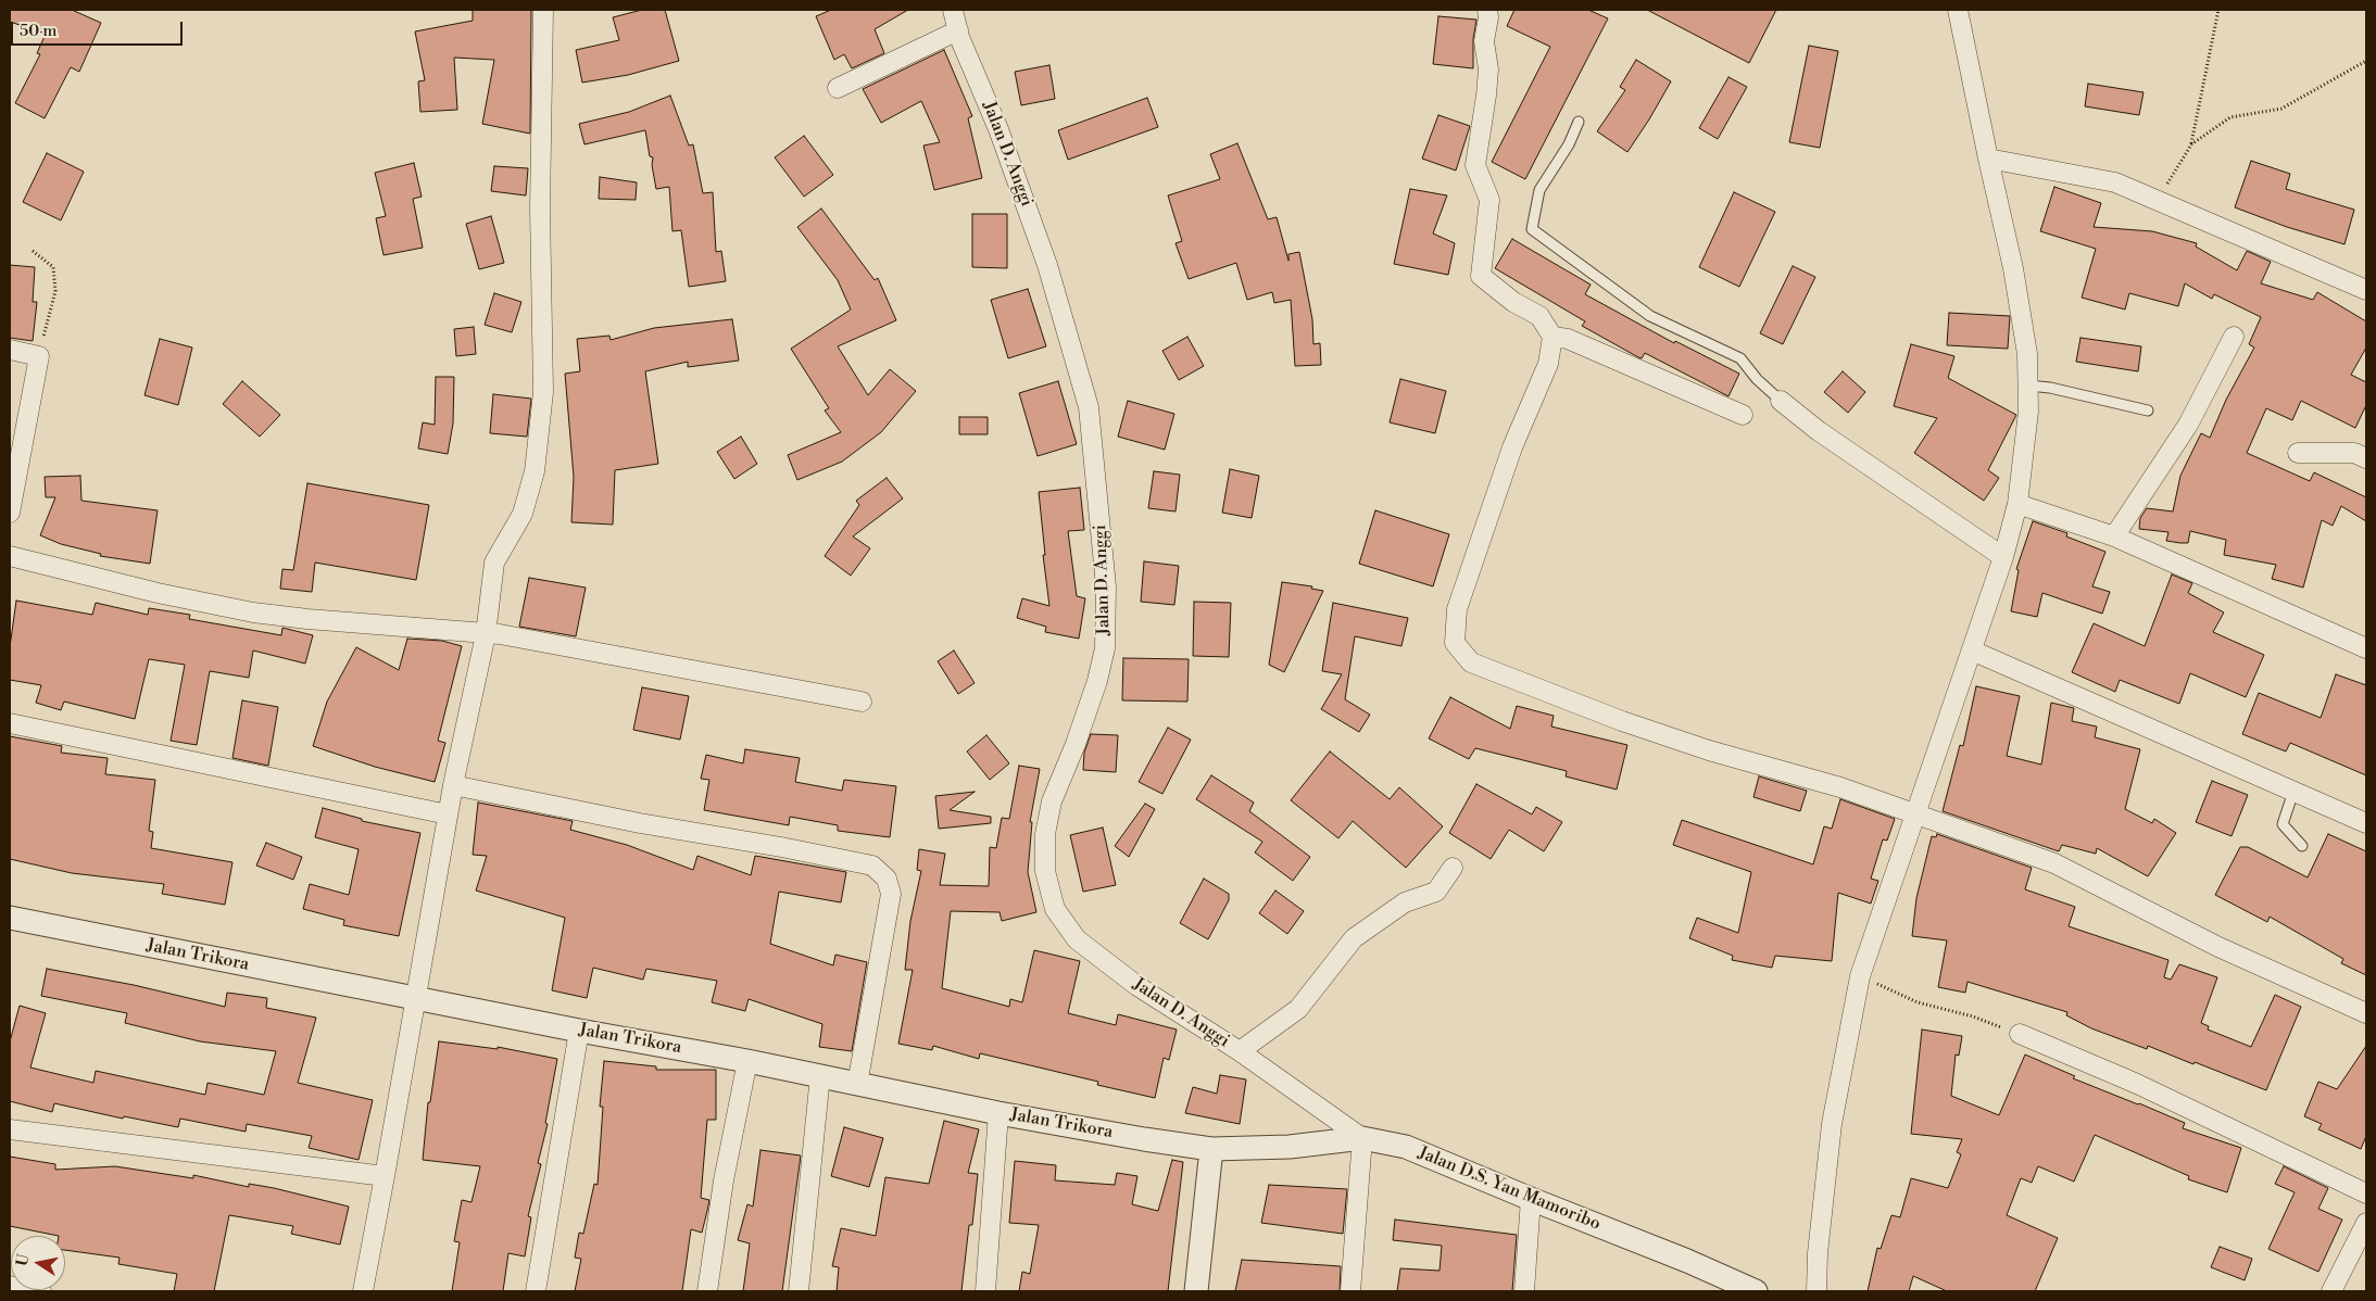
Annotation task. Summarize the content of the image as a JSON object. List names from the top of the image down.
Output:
{
  "streets": {
    "street": ["Jalan D. Anggi", "Jalan Trikora", "Jalan D.S. Yan Mamoribo"]
  },
  "crossings": [
    ["Jalan D. Anggi", "Jalan D.S. Yan Mamoribo"],
    ["Jalan Trikora", "Jalan D.S. Yan Mamoribo"]
  ],
  "scale_bar": "50 m",
  "north": "left"
}
